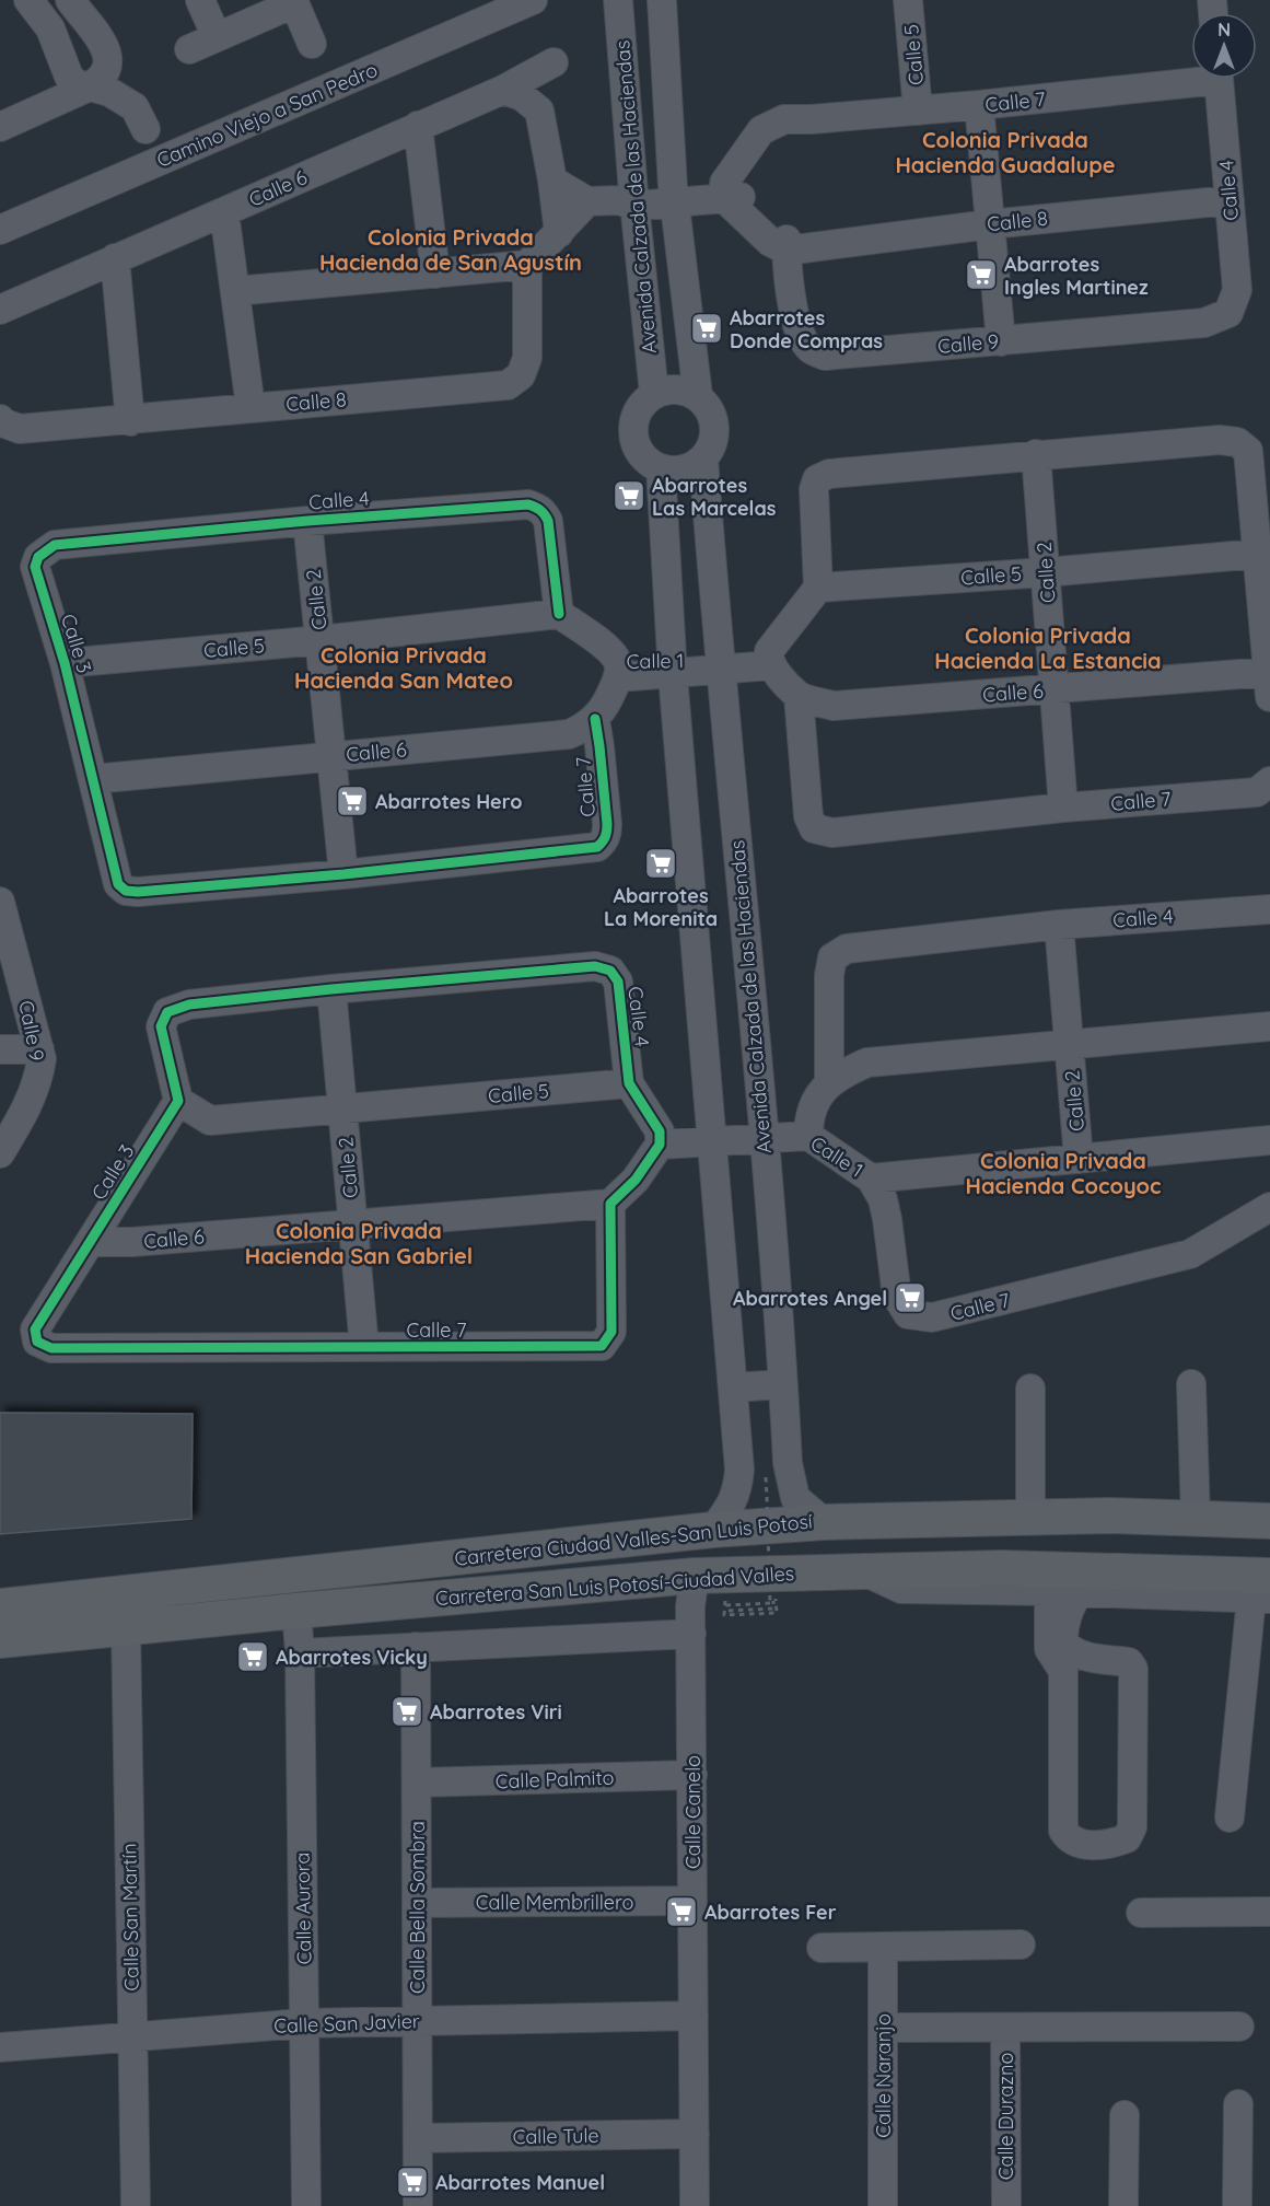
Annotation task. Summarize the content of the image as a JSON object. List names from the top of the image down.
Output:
{
  "streets": {
    "main road": ["Carretera Ciudad Valles-San Luis Potosí", "Carretera San Luis Potosí-Ciudad Valles"],
    "street": [
      "Calle 5",
      "Calle 7",
      "Camino Viejo a San Pedro",
      "Calle 6",
      "Calle 4",
      "Avenida Calzada de las Haciendas",
      "Calle 8",
      "Calle 9",
      "Calle 2",
      "Calle 3",
      "Calle 1",
      "Calle Palmito",
      "Calle Canelo",
      "Calle Membrillero",
      "Calle Bella Sombra",
      "Calle Aurora",
      "Calle San Martín",
      "Calle San Javier",
      "Calle Naranjo",
      "Calle Durazno",
      "Calle Tule"
    ]
  },
  "crossings": [
    ["Calle 5", "Calle 7"],
    ["Calle 5", "Calle 4"],
    ["Calle 5", "Calle 2"],
    ["Calle 5", "Calle 3"],
    ["Calle 5", "Calle 1"],
    ["Calle 7", "Calle 6"],
    ["Calle 7", "Calle 2"],
    ["Calle 7", "Calle 3"],
    ["Calle 7", "Calle 1"],
    ["Calle 6", "Calle 2"],
    ["Calle 6", "Calle 3"],
    ["Calle 6", "Calle 1"],
    ["Calle 4", "Calle 8"],
    ["Calle 4", "Calle 9"],
    ["Calle 4", "Calle 2"],
    ["Calle 4", "Calle 3"],
    ["Calle 4", "Calle 1"],
    ["Avenida Calzada de las Haciendas", "Calle 1"],
    ["Avenida Calzada de las Haciendas", "Carretera Ciudad Valles-San Luis Potosí"],
    ["Calle 8", "Calle 9"],
    ["Carretera San Luis Potosí-Ciudad Valles", "Calle Canelo"],
    ["Carretera San Luis Potosí-Ciudad Valles", "Calle Aurora"],
    ["Carretera San Luis Potosí-Ciudad Valles", "Calle San Martín"],
    ["Calle Palmito", "Calle Canelo"],
    ["Calle Palmito", "Calle Bella Sombra"],
    ["Calle Canelo", "Calle Membrillero"],
    ["Calle Canelo", "Calle San Javier"],
    ["Calle Canelo", "Calle Tule"],
    ["Calle Membrillero", "Calle Bella Sombra"],
    ["Calle Bella Sombra", "Calle San Javier"],
    ["Calle Bella Sombra", "Calle Tule"],
    ["Calle Aurora", "Calle San Javier"],
    ["Calle San Martín", "Calle San Javier"]
  ],
  "districts": [
    "Colonia Privada Hacienda Guadalupe",
    "Colonia Privada Hacienda de San Agustín",
    "Colonia Privada Hacienda La Estancia",
    "Colonia Privada Hacienda San Mateo",
    "Colonia Privada Hacienda Cocoyoc",
    "Colonia Privada Hacienda San Gabriel"
  ],
  "places": {
    "supermarket": [
      "Abarrotes Ingles Martinez",
      "Abarrotes Donde Compras",
      "Abarrotes Las Marcelas",
      "Abarrotes Hero",
      "Abarrotes La Morenita",
      "Abarrotes Angel",
      "Abarrotes Vicky",
      "Abarrotes Viri",
      "Abarrotes Fer",
      "Abarrotes Manuel"
    ]
  },
  "north": "top"
}
